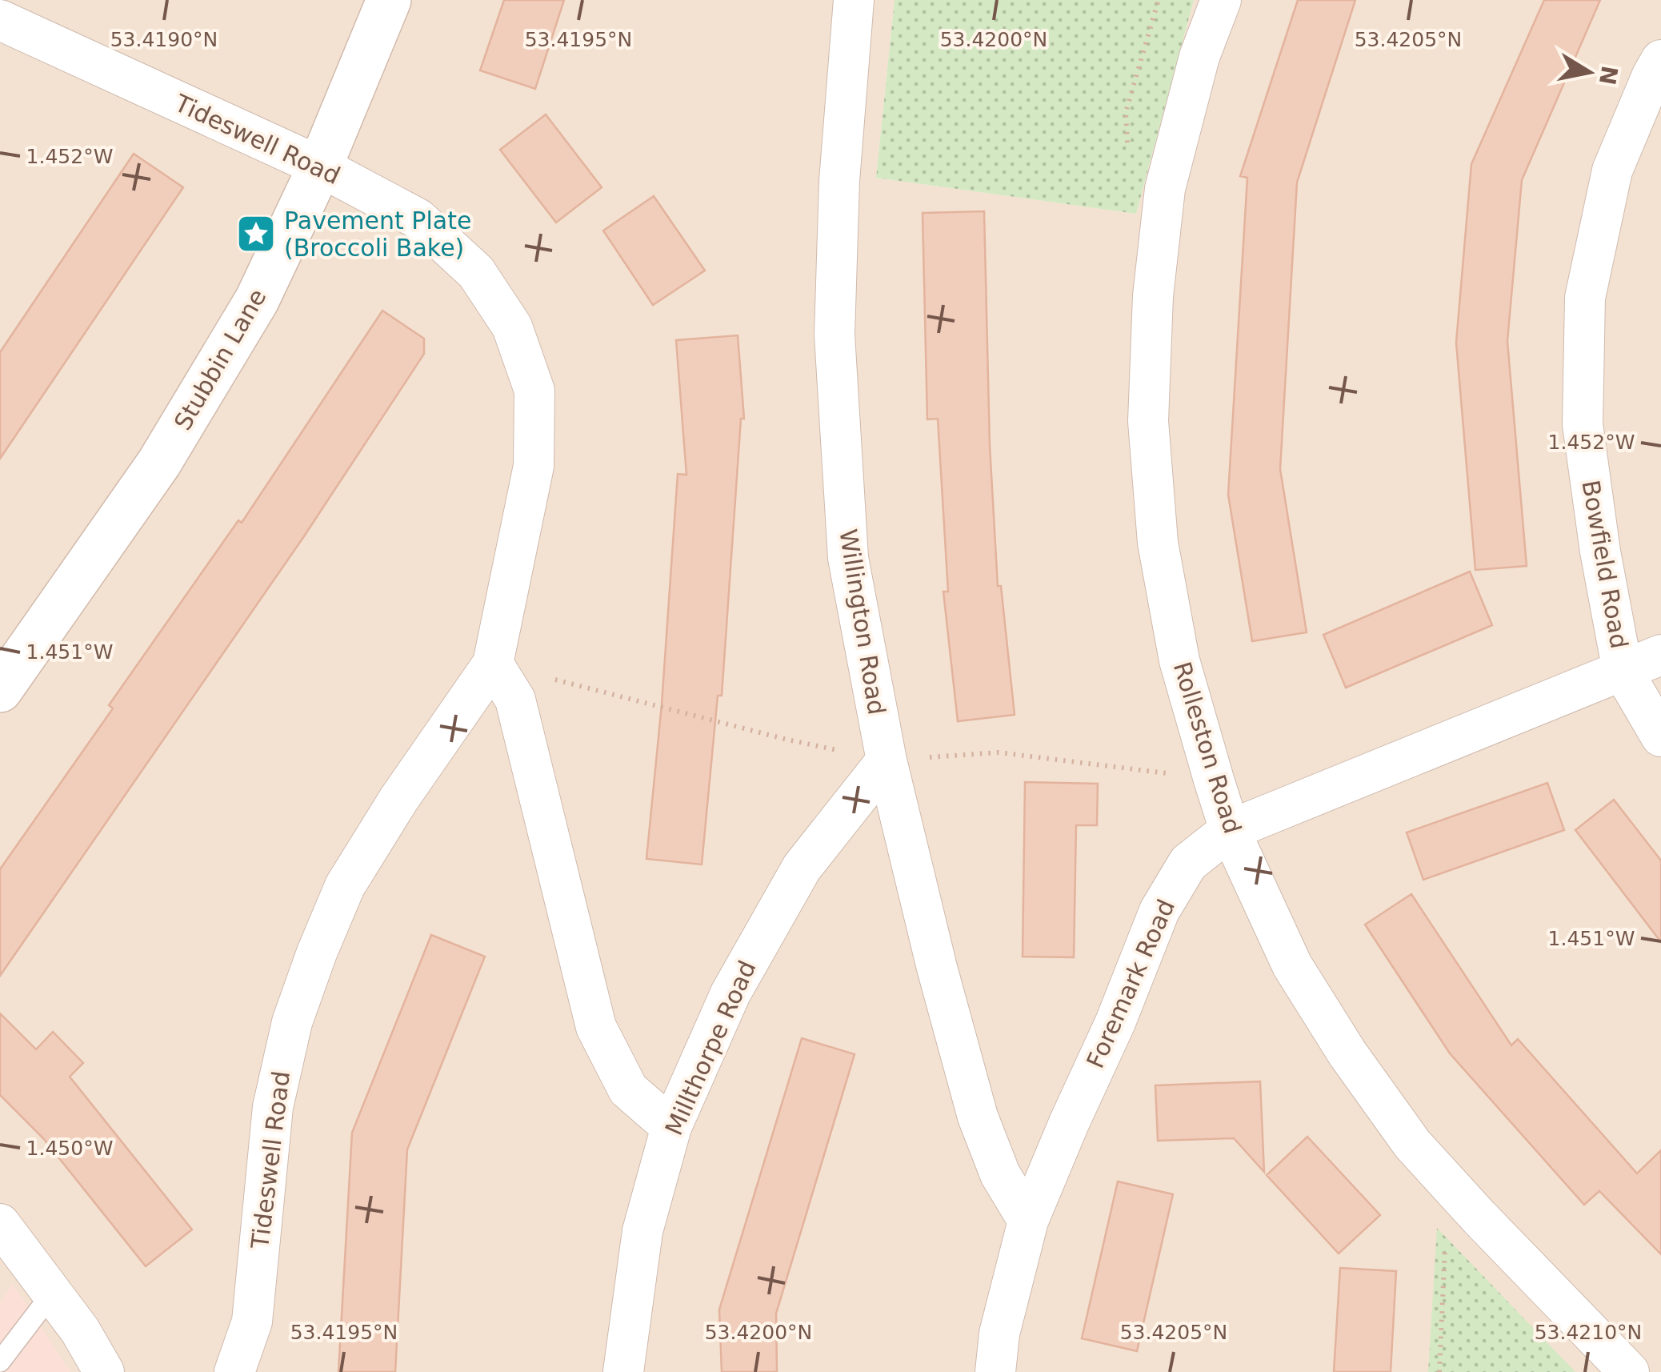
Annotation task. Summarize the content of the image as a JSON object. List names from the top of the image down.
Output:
{
  "streets": {
    "main road": ["Stubbin Lane"],
    "street": [
      "Tideswell Road",
      "Bowfield Road",
      "Willington Road",
      "Rolleston Road",
      "Foremark Road",
      "Millthorpe Road"
    ]
  },
  "crossings": [
    ["Tideswell Road", "Stubbin Lane"],
    ["Bowfield Road", "Foremark Road"],
    ["Willington Road", "Foremark Road"],
    ["Willington Road", "Millthorpe Road"],
    ["Rolleston Road", "Foremark Road"]
  ],
  "places": {
    "place": ["Pavement Plate (Broccoli Bake)"]
  },
  "north": "right",
  "coordinates": [
    "53.4195°N",
    "53.4200°N",
    "53.4205°N",
    "53.4190°N",
    "1.452°W",
    "1.451°W",
    "1.450°W",
    "53.4210°N"
  ]
}
